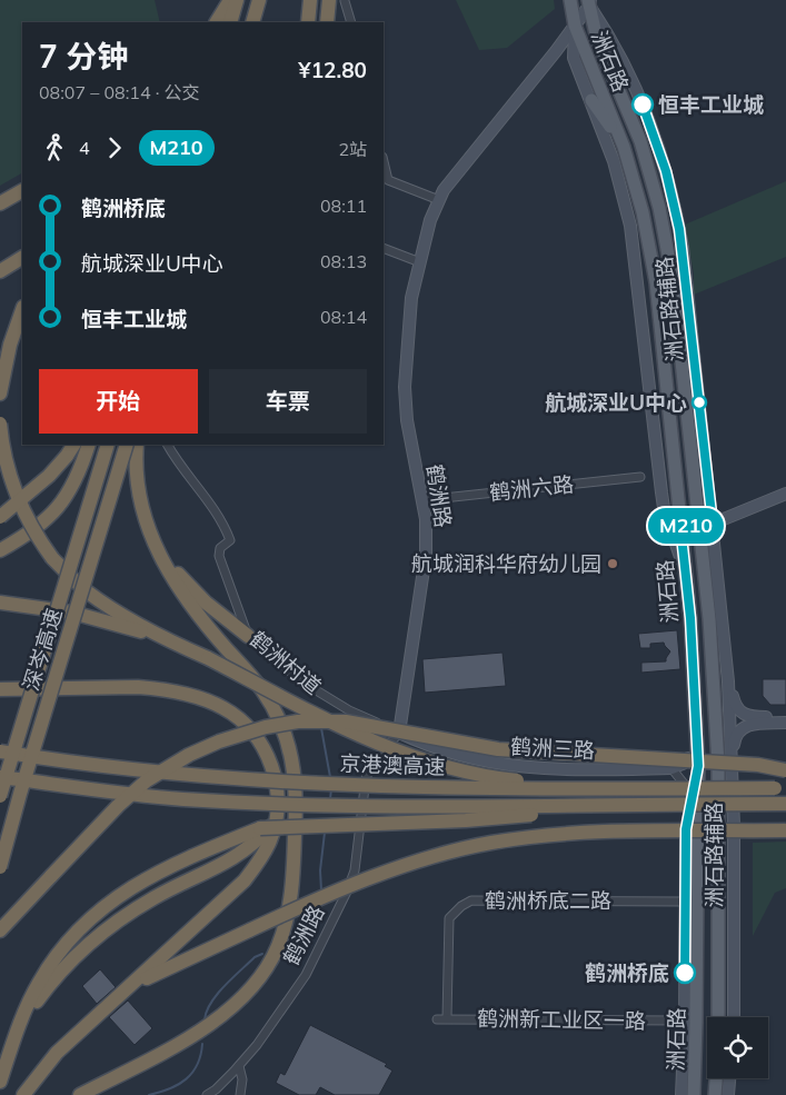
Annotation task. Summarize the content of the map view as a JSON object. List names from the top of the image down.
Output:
{
  "streets": {
    "highway": ["深岑高速", "京港澳高速"],
    "main road": [
      "洲石路",
      "洲石路辅路",
      "鹤洲路",
      "鹤洲三路"
    ],
    "street": [
      "鹤洲六路",
      "鹤洲村道",
      "鹤洲桥底二路",
      "鹤洲新工业区一路"
    ]
  },
  "crossings": [
    ["洲石路", "洲石路辅路"],
    ["洲石路", "鹤洲路"],
    ["洲石路", "鹤洲新工业区一路"],
    ["洲石路辅路", "鹤洲路"],
    ["洲石路辅路", "鹤洲桥底二路"],
    ["洲石路辅路", "鹤洲新工业区一路"],
    ["鹤洲六路", "鹤洲路"],
    ["鹤洲路", "鹤洲村道"],
    ["鹤洲路", "鹤洲三路"],
    ["鹤洲村道", "鹤洲三路"],
    ["鹤洲桥底二路", "鹤洲新工业区一路"]
  ],
  "places": [
    "恒丰工业城",
    "航城深业U中心",
    "航城润科华府幼儿园",
    "鹤洲桥底"
  ],
  "lines": ["bus line M210"],
  "page": {
    "on_map": "M210",
    "heading": ["7 分钟", "08:07 – 08:14 · 公交", "¥12.80"],
    "legs": ["4", "M210", "2站"],
    "list": [
      {
        "name": "鹤洲桥底",
        "value": "08:11"
      },
      {
        "name": "航城深业U中心",
        "value": "08:13"
      },
      {
        "name": "恒丰工业城",
        "value": "08:14"
      }
    ],
    "buttons": ["开始", "车票"]
  }
}
